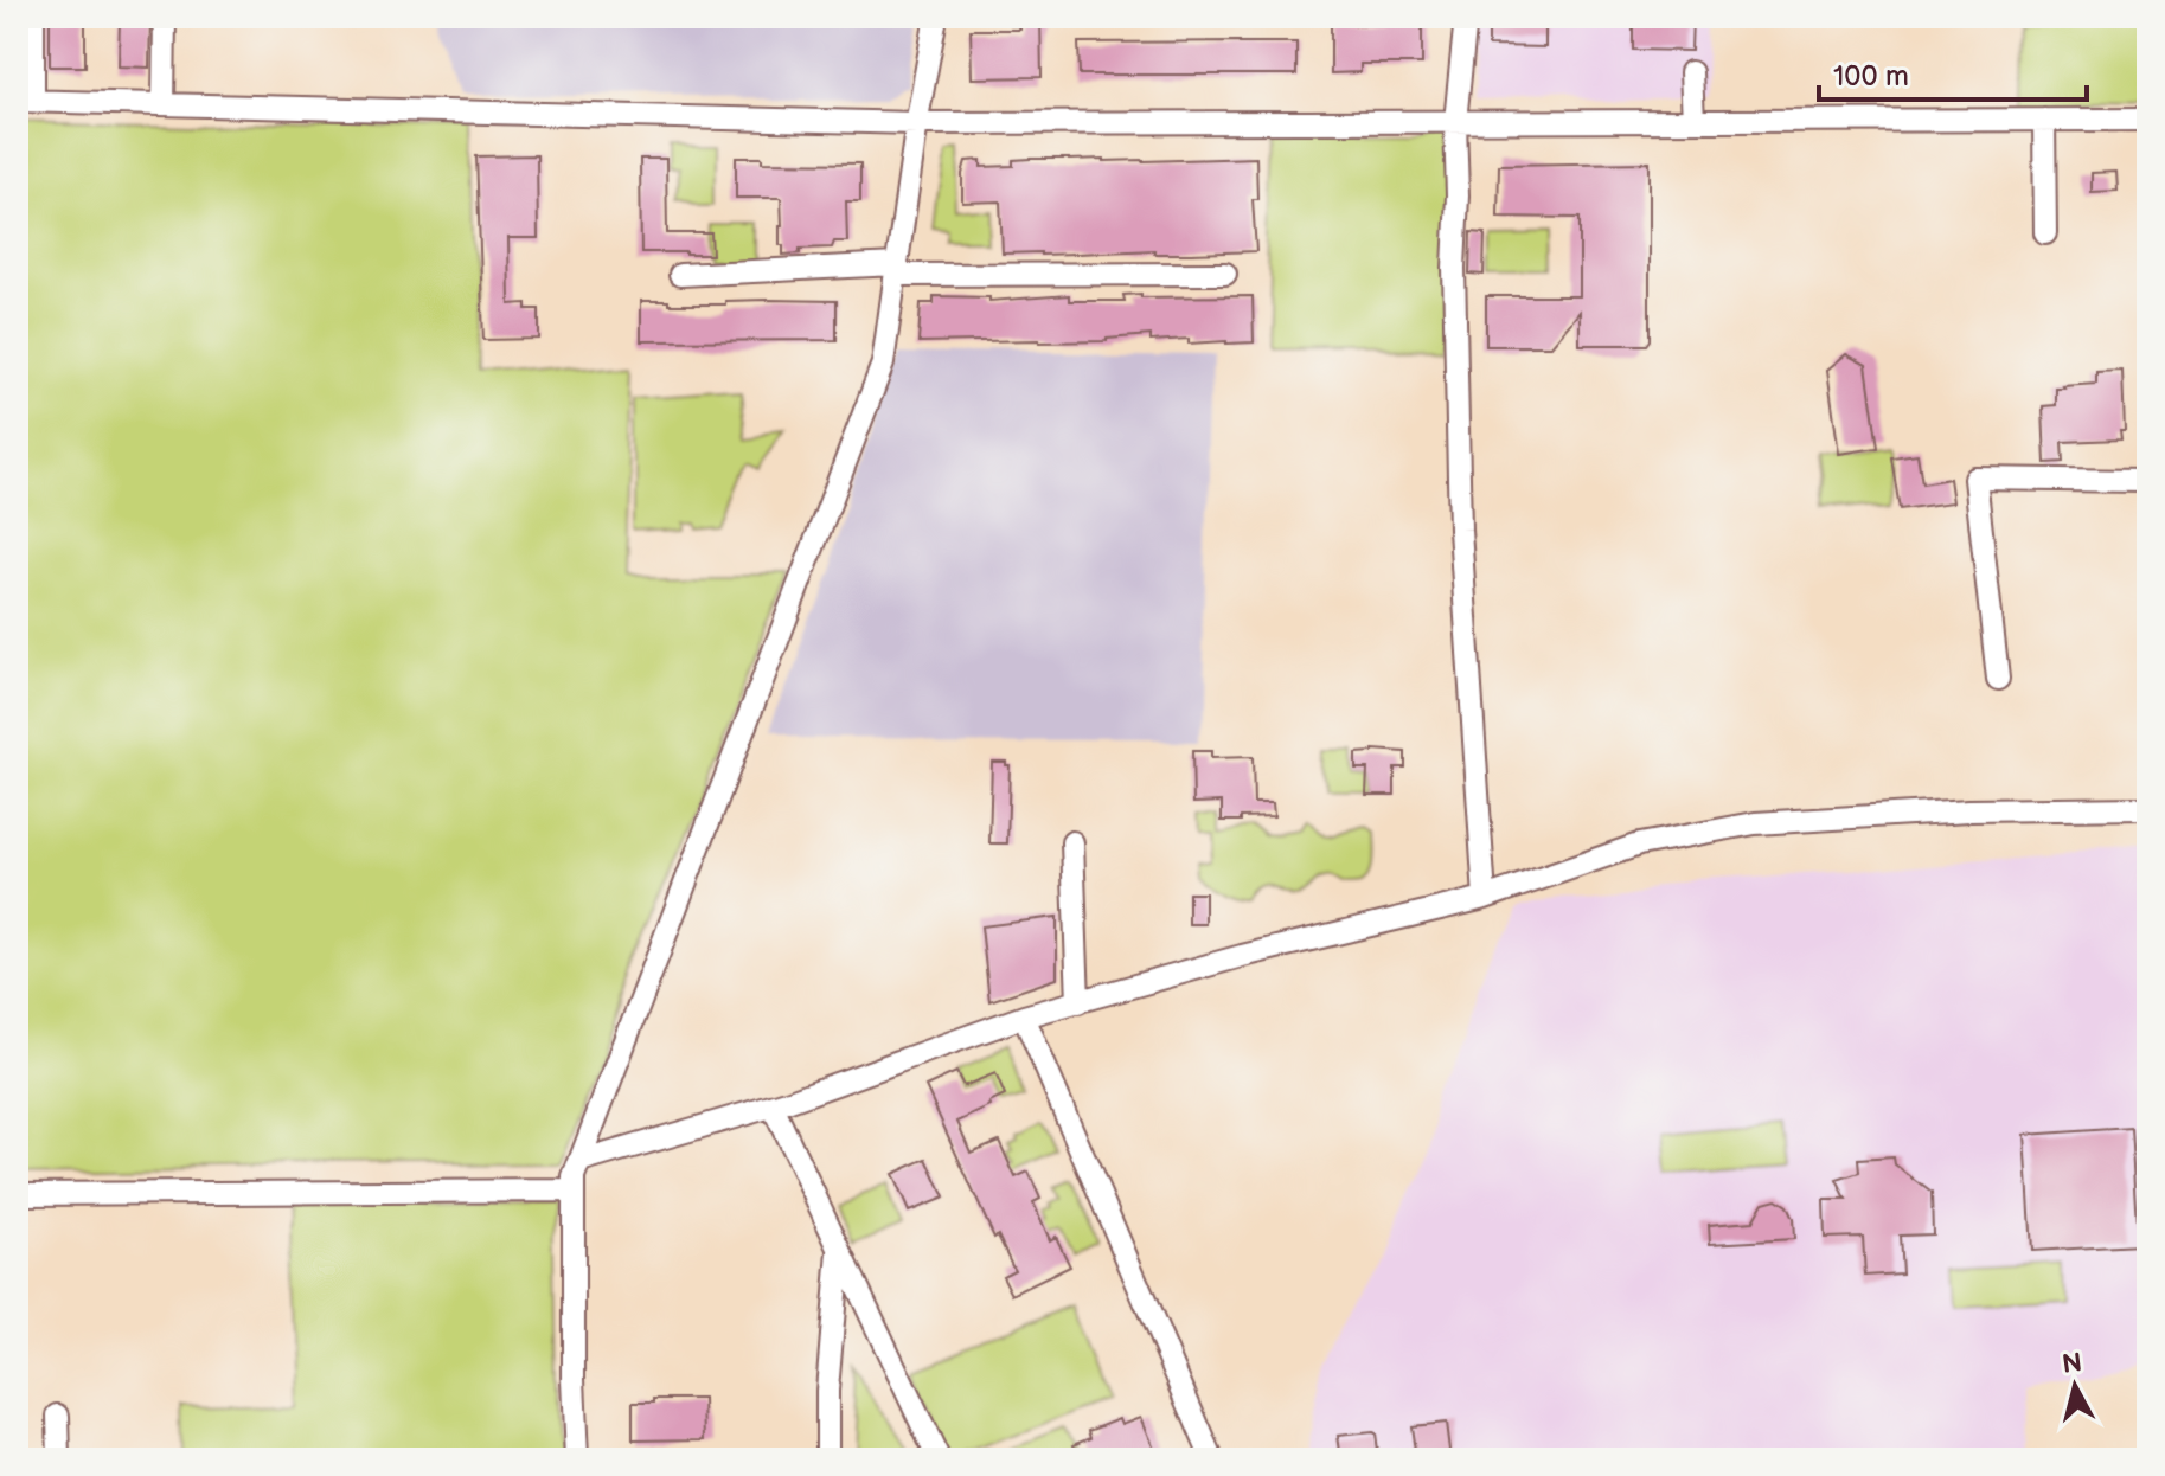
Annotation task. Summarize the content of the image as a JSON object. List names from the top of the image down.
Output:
{
  "scale_bar": "100 m",
  "north": "top"
}
